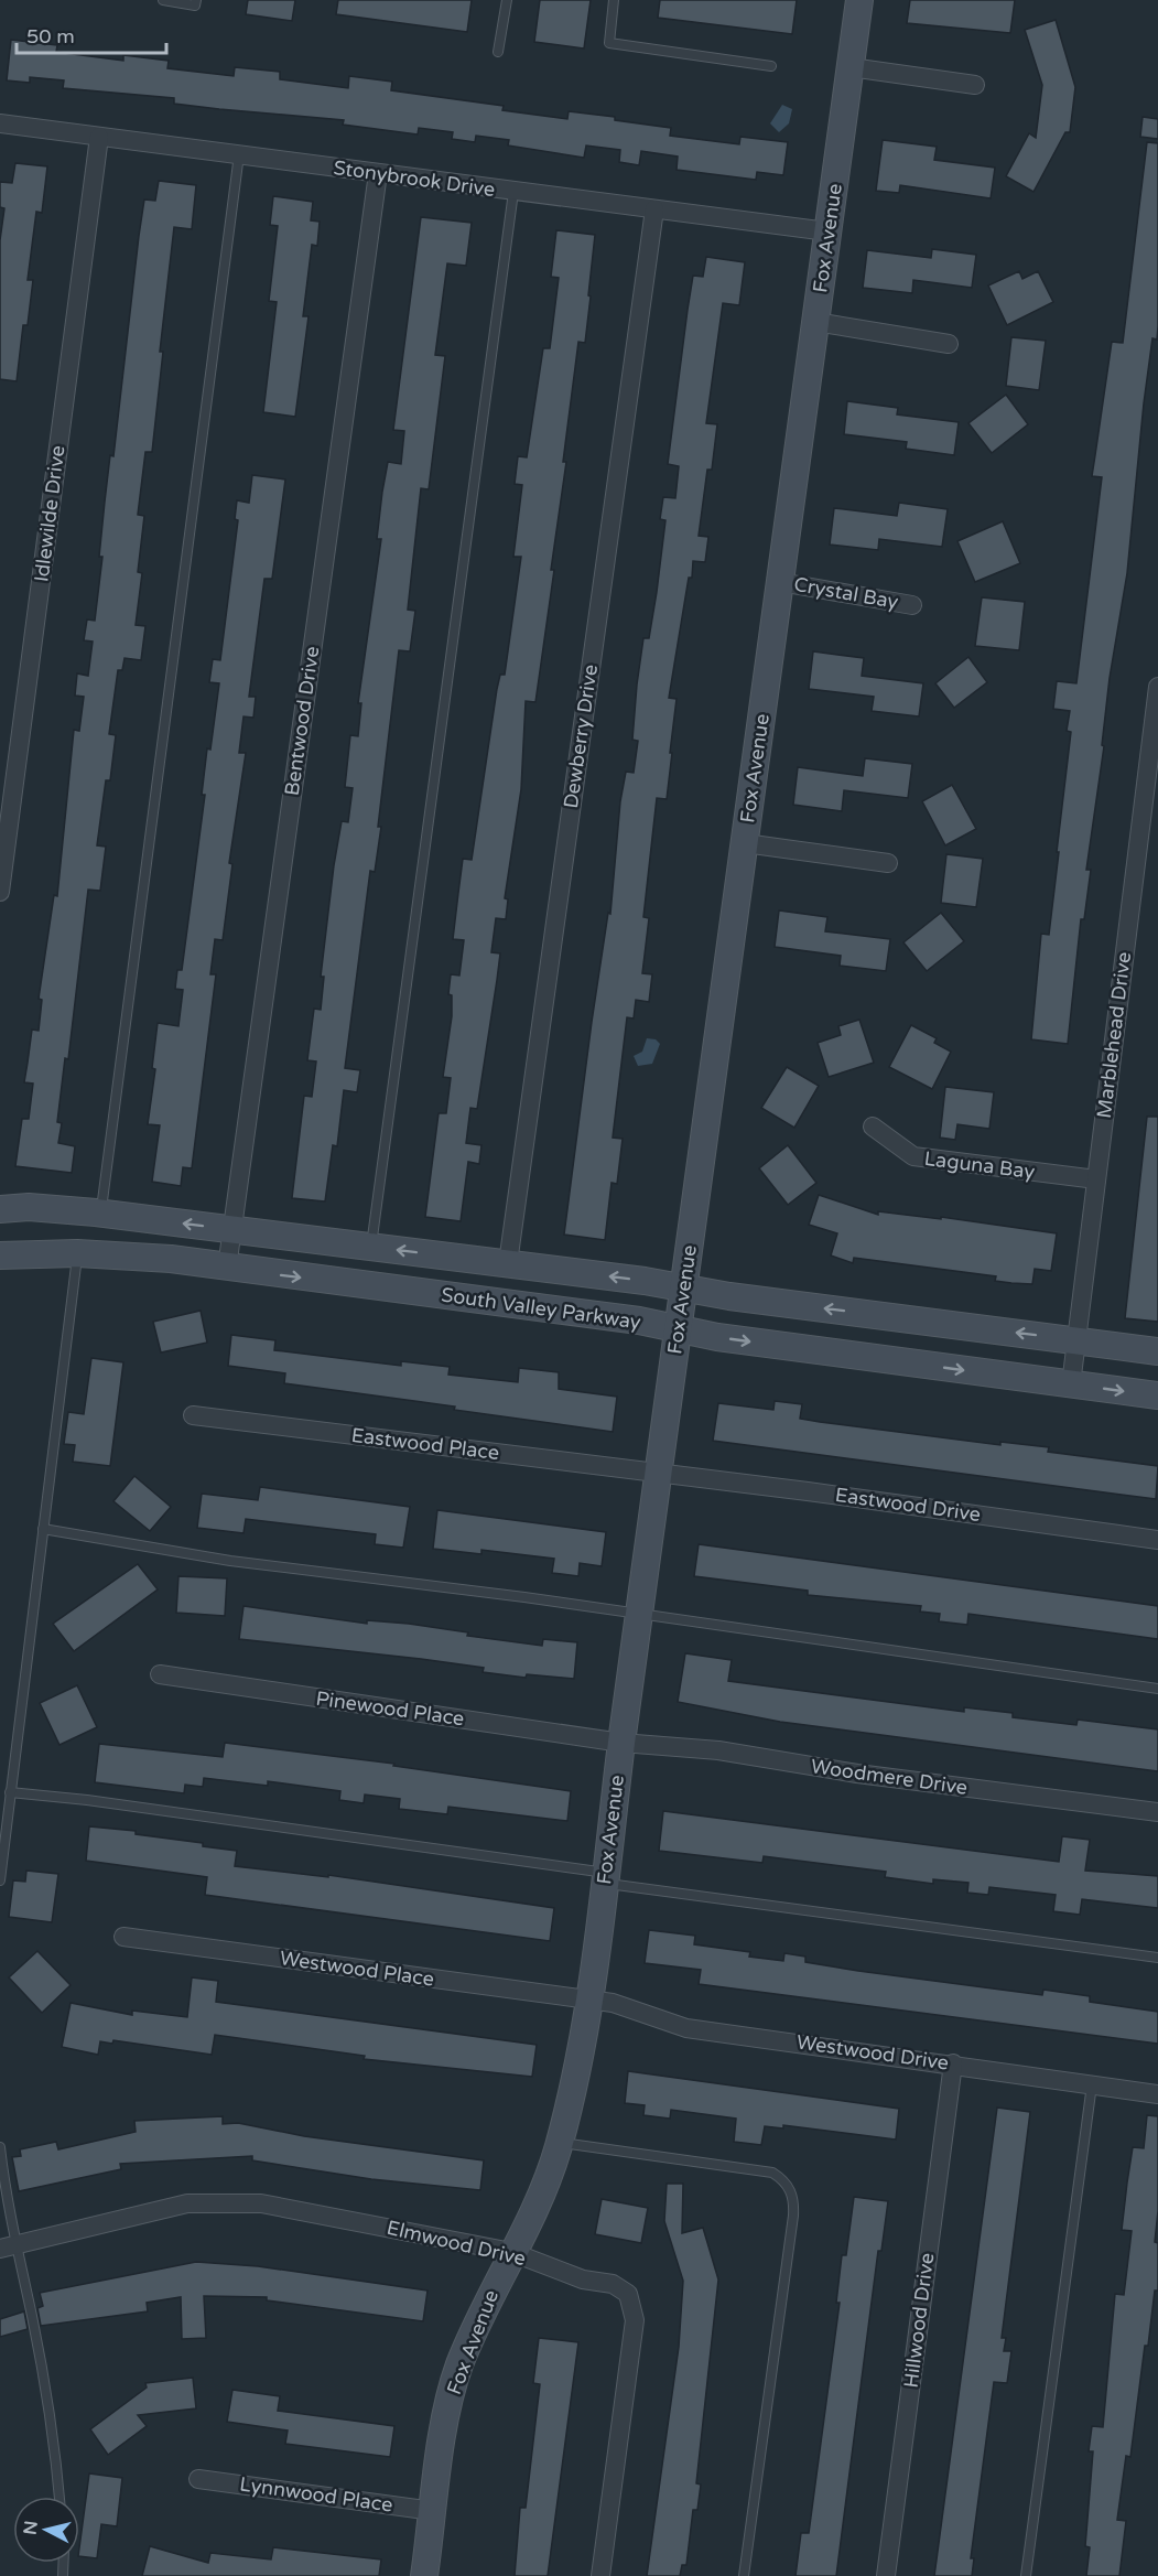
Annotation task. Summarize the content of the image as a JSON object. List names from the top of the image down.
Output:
{
  "streets": {
    "main road": ["Fox Avenue", "South Valley Parkway"],
    "street": [
      "Stonybrook Drive",
      "Idlewilde Drive",
      "Crystal Bay",
      "Bentwood Drive",
      "Dewberry Drive",
      "Marblehead Drive",
      "Laguna Bay",
      "Eastwood Place",
      "Eastwood Drive",
      "Pinewood Place",
      "Woodmere Drive",
      "Westwood Place",
      "Westwood Drive",
      "Elmwood Drive",
      "Hillwood Drive",
      "Lynnwood Place"
    ]
  },
  "crossings": [
    ["Stonybrook Drive", "Fox Avenue"],
    ["Stonybrook Drive", "Idlewilde Drive"],
    ["Stonybrook Drive", "Bentwood Drive"],
    ["Stonybrook Drive", "Dewberry Drive"],
    ["Fox Avenue", "Crystal Bay"],
    ["Fox Avenue", "South Valley Parkway"],
    ["Fox Avenue", "Eastwood Place"],
    ["Fox Avenue", "Eastwood Drive"],
    ["Fox Avenue", "Pinewood Place"],
    ["Fox Avenue", "Woodmere Drive"],
    ["Fox Avenue", "Westwood Place"],
    ["Fox Avenue", "Westwood Drive"],
    ["Fox Avenue", "Elmwood Drive"],
    ["Fox Avenue", "Lynnwood Place"],
    ["Bentwood Drive", "South Valley Parkway"],
    ["Dewberry Drive", "South Valley Parkway"],
    ["Marblehead Drive", "Laguna Bay"],
    ["Marblehead Drive", "South Valley Parkway"],
    ["Eastwood Place", "Eastwood Drive"],
    ["Pinewood Place", "Woodmere Drive"],
    ["Westwood Place", "Westwood Drive"],
    ["Westwood Drive", "Hillwood Drive"]
  ],
  "scale_bar": "50 m",
  "north": "left"
}
